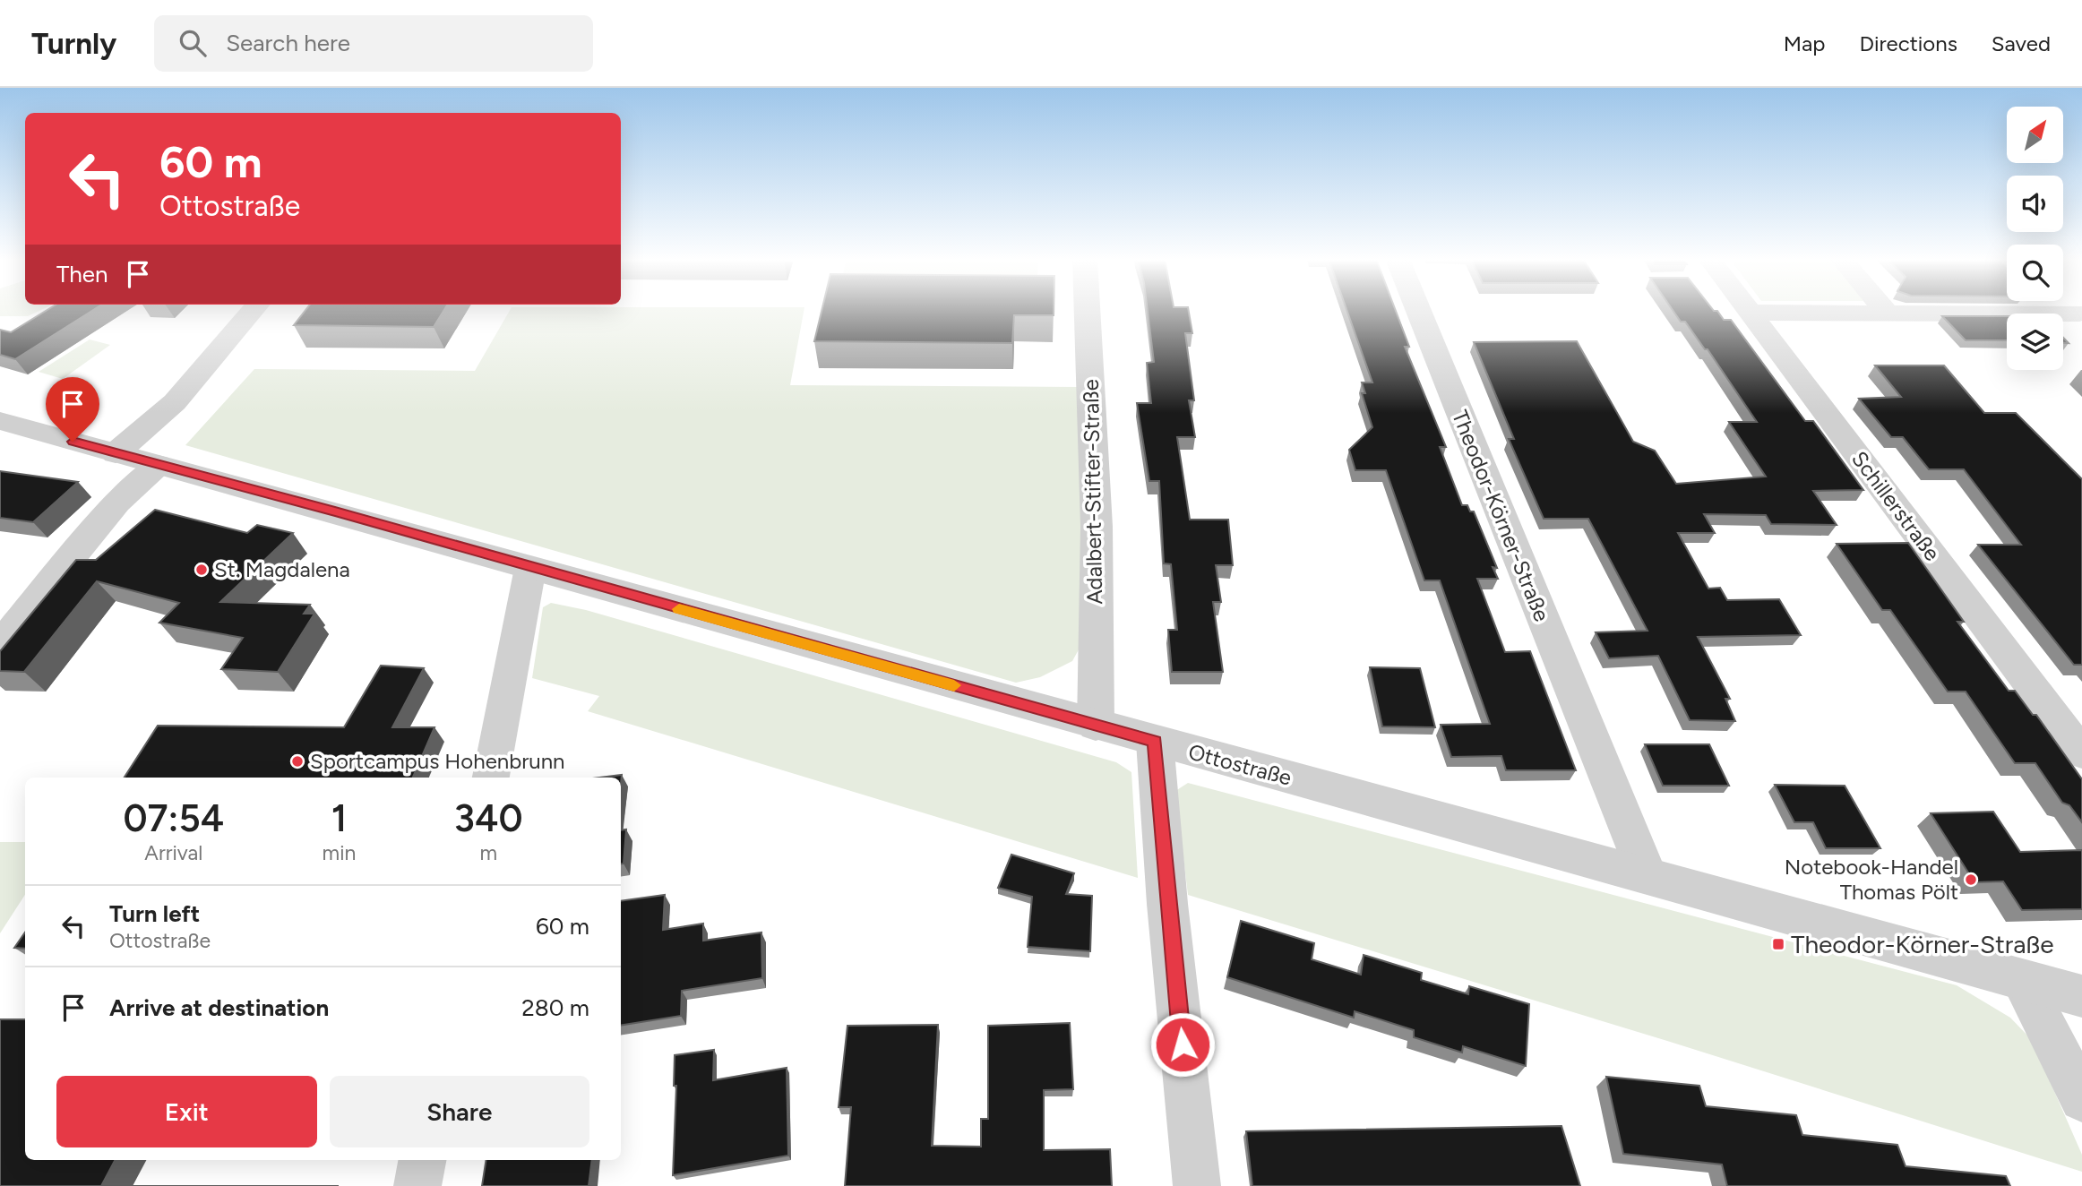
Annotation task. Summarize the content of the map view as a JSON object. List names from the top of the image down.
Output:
{
  "streets": {
    "street": [
      "Adalbert-Stifter-Straße",
      "Schillerstraße",
      "Theodor-Körner-Straße",
      "Ottostraße"
    ]
  },
  "crossings": [
    ["Adalbert-Stifter-Straße", "Ottostraße"],
    ["Theodor-Körner-Straße", "Ottostraße"]
  ],
  "places": {
    "other": ["St. Magdalena", "Sportcampus Hohenbrunn", "Notebook-Handel Thomas Pölt"],
    "transit": ["Theodor-Körner-Straße"]
  },
  "north": "top right",
  "page": {
    "header": "Turnly",
    "search": "Search here",
    "nav": ["Map", "Directions", "Saved"],
    "turn": ["60 m", "Ottostraße"],
    "then": "Then",
    "eta": [
      "07:54",
      "Arrival",
      "1",
      "min",
      "340",
      "m"
    ],
    "list": [
      {
        "name": "Turn left",
        "note": "Ottostraße",
        "value": "60 m"
      },
      {
        "name": "Arrive at destination",
        "value": "280 m"
      }
    ],
    "buttons": ["Exit", "Share"]
  }
}
